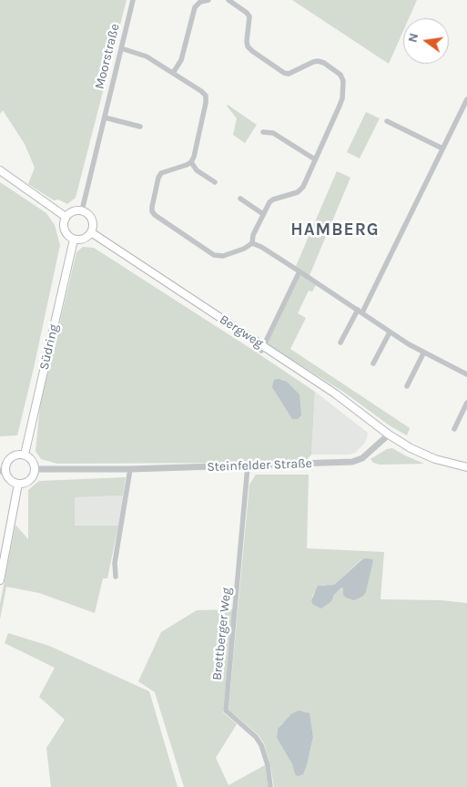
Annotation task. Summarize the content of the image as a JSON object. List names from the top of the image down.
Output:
{
  "streets": {
    "main road": ["Bergweg", "Südring"],
    "street": ["Moorstraße", "Steinfelder Straße", "Brettberger Weg"]
  },
  "crossings": [
    ["Moorstraße", "Bergweg"],
    ["Moorstraße", "Südring"],
    ["Bergweg", "Südring"],
    ["Bergweg", "Steinfelder Straße"],
    ["Südring", "Steinfelder Straße"],
    ["Steinfelder Straße", "Brettberger Weg"]
  ],
  "districts": ["HAMBERG"],
  "north": "left"
}
